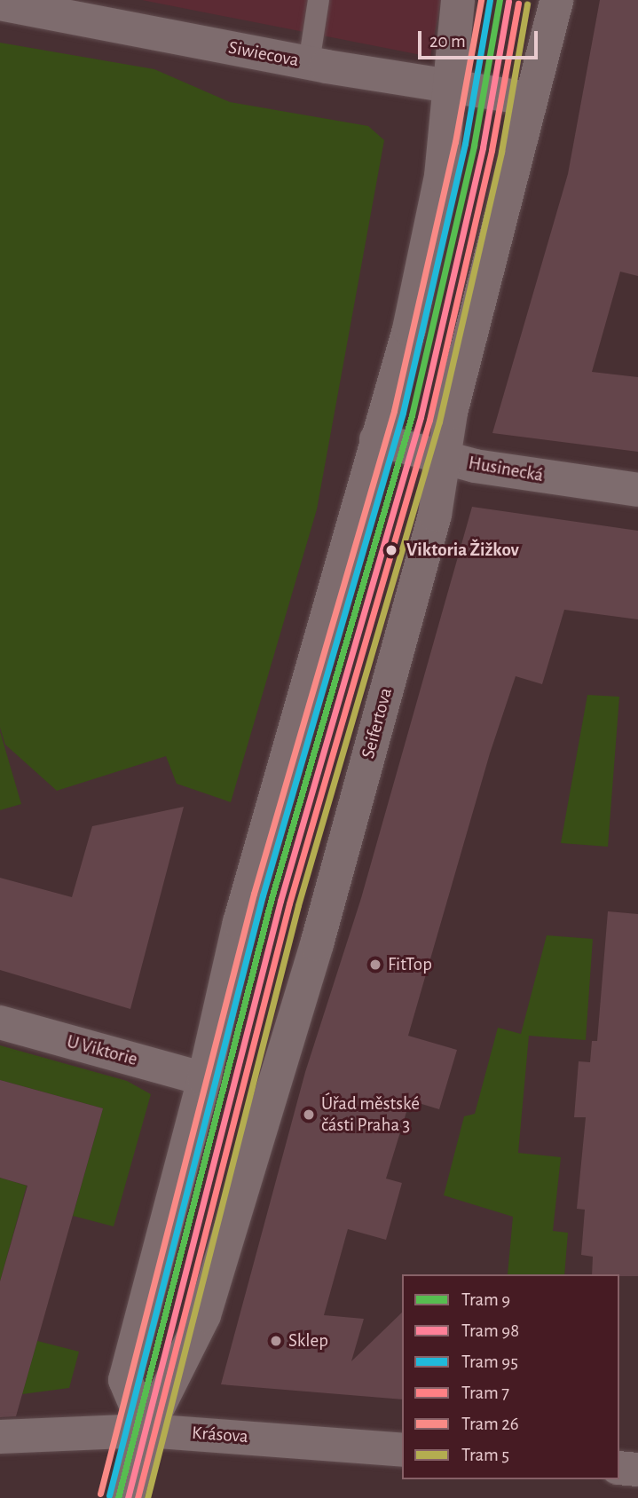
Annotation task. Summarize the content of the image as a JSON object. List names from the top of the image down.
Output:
{
  "streets": {
    "street": [
      "Siwiecova",
      "Husinecká",
      "Seifertova",
      "U Viktorie",
      "Krásova"
    ]
  },
  "crossings": [
    ["Siwiecova", "Seifertova"],
    ["Husinecká", "Seifertova"],
    ["Seifertova", "Krásova"]
  ],
  "places": [
    "Viktoria Žižkov",
    "FitTop",
    "Úřad městské části Praha 3",
    "Sklep"
  ],
  "lines": [
    "tram line 9",
    "tram line 95",
    "tram line 26",
    "tram line 98",
    "tram line 7",
    "tram line 5"
  ],
  "legend": [
    "Tram 9",
    "Tram 98",
    "Tram 95",
    "Tram 7",
    "Tram 26",
    "Tram 5"
  ],
  "scale_bar": "20 m"
}
